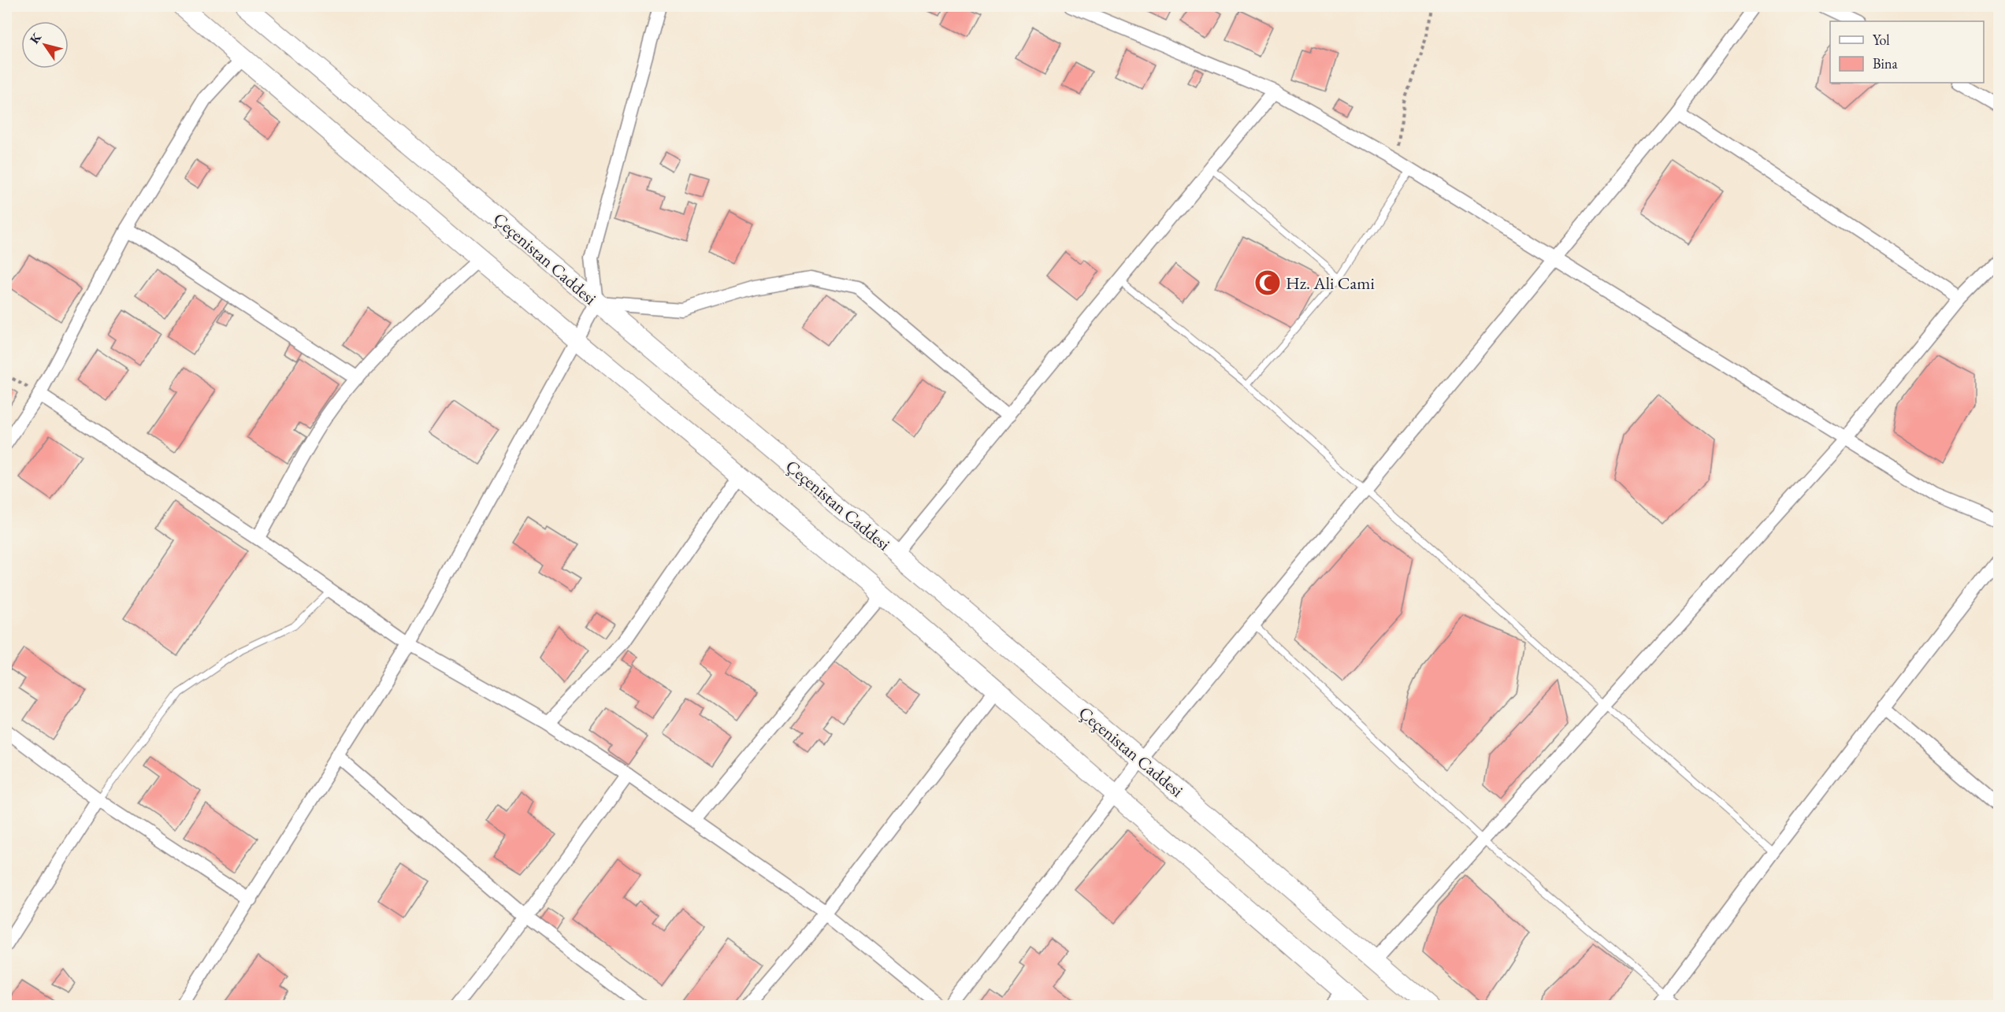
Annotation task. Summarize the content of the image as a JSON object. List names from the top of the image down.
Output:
{
  "streets": {
    "main road": ["Çeçenistan Caddesi"]
  },
  "places": {
    "mosque": ["Hz. Ali Cami"]
  },
  "legend": ["Yol", "Bina"],
  "north": "top left"
}
